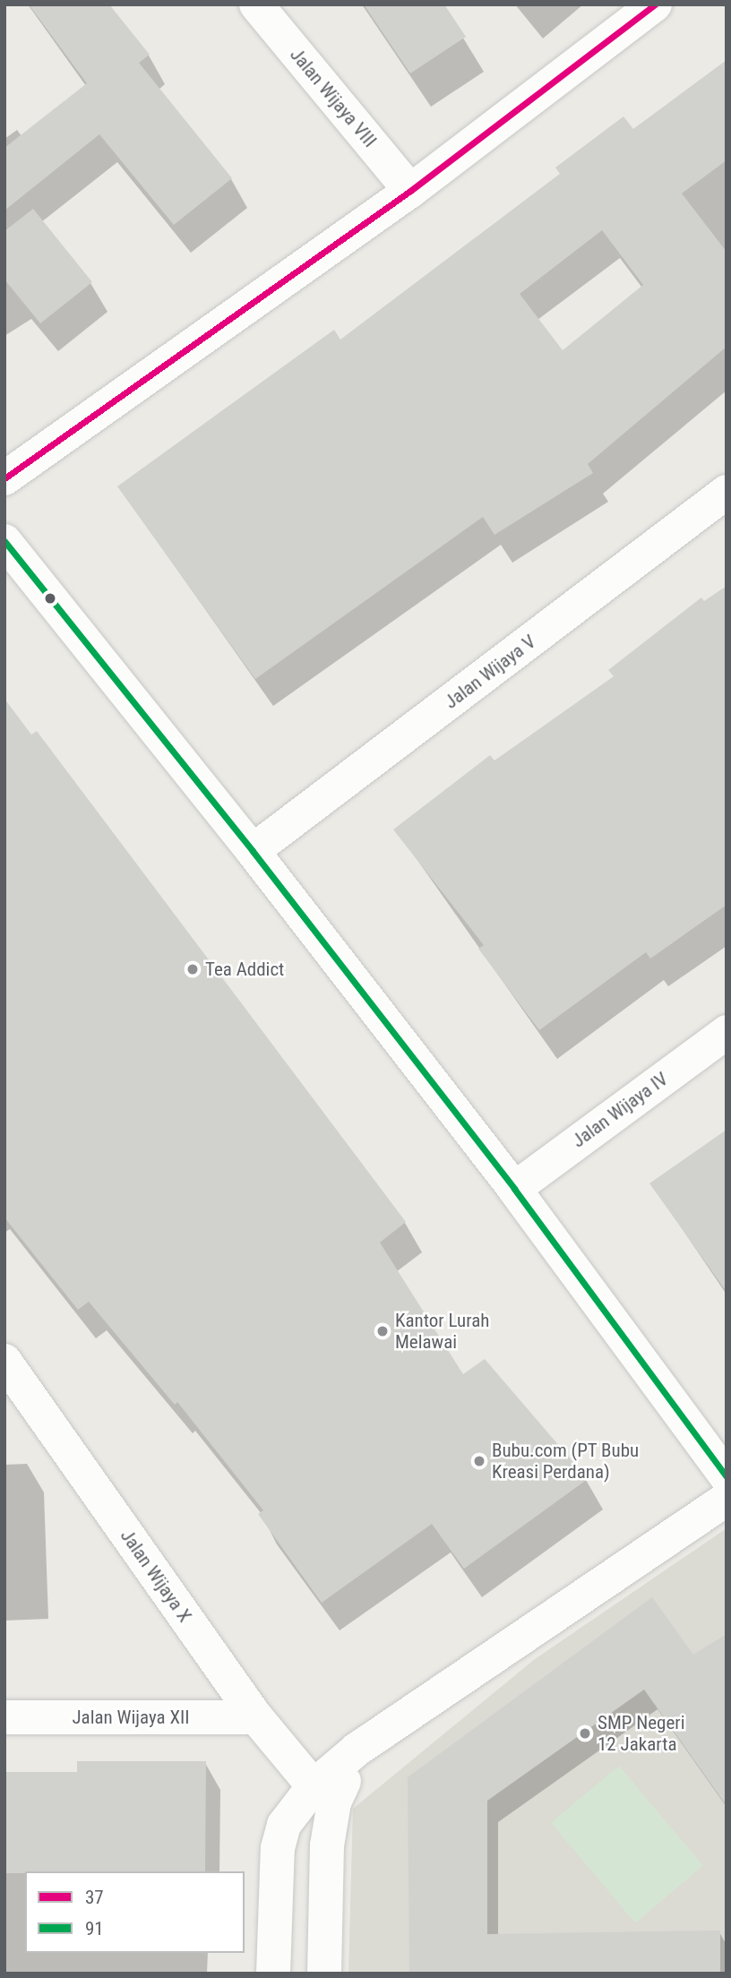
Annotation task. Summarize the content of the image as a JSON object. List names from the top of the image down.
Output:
{
  "streets": {
    "street": [
      "Jalan Wijaya VIII",
      "Jalan Wijaya V",
      "Jalan Wijaya IV",
      "Jalan Wijaya X",
      "Jalan Wijaya XII"
    ]
  },
  "crossings": [
    ["Jalan Wijaya X", "Jalan Wijaya XII"]
  ],
  "places": [
    "Tea Addict",
    "Kantor Lurah Melawai",
    "Bubu.com (PT Bubu Kreasi Perdana)",
    "SMP Negeri 12 Jakarta"
  ],
  "lines": ["transit line 37", "transit line 91"],
  "legend": ["37", "91"]
}
